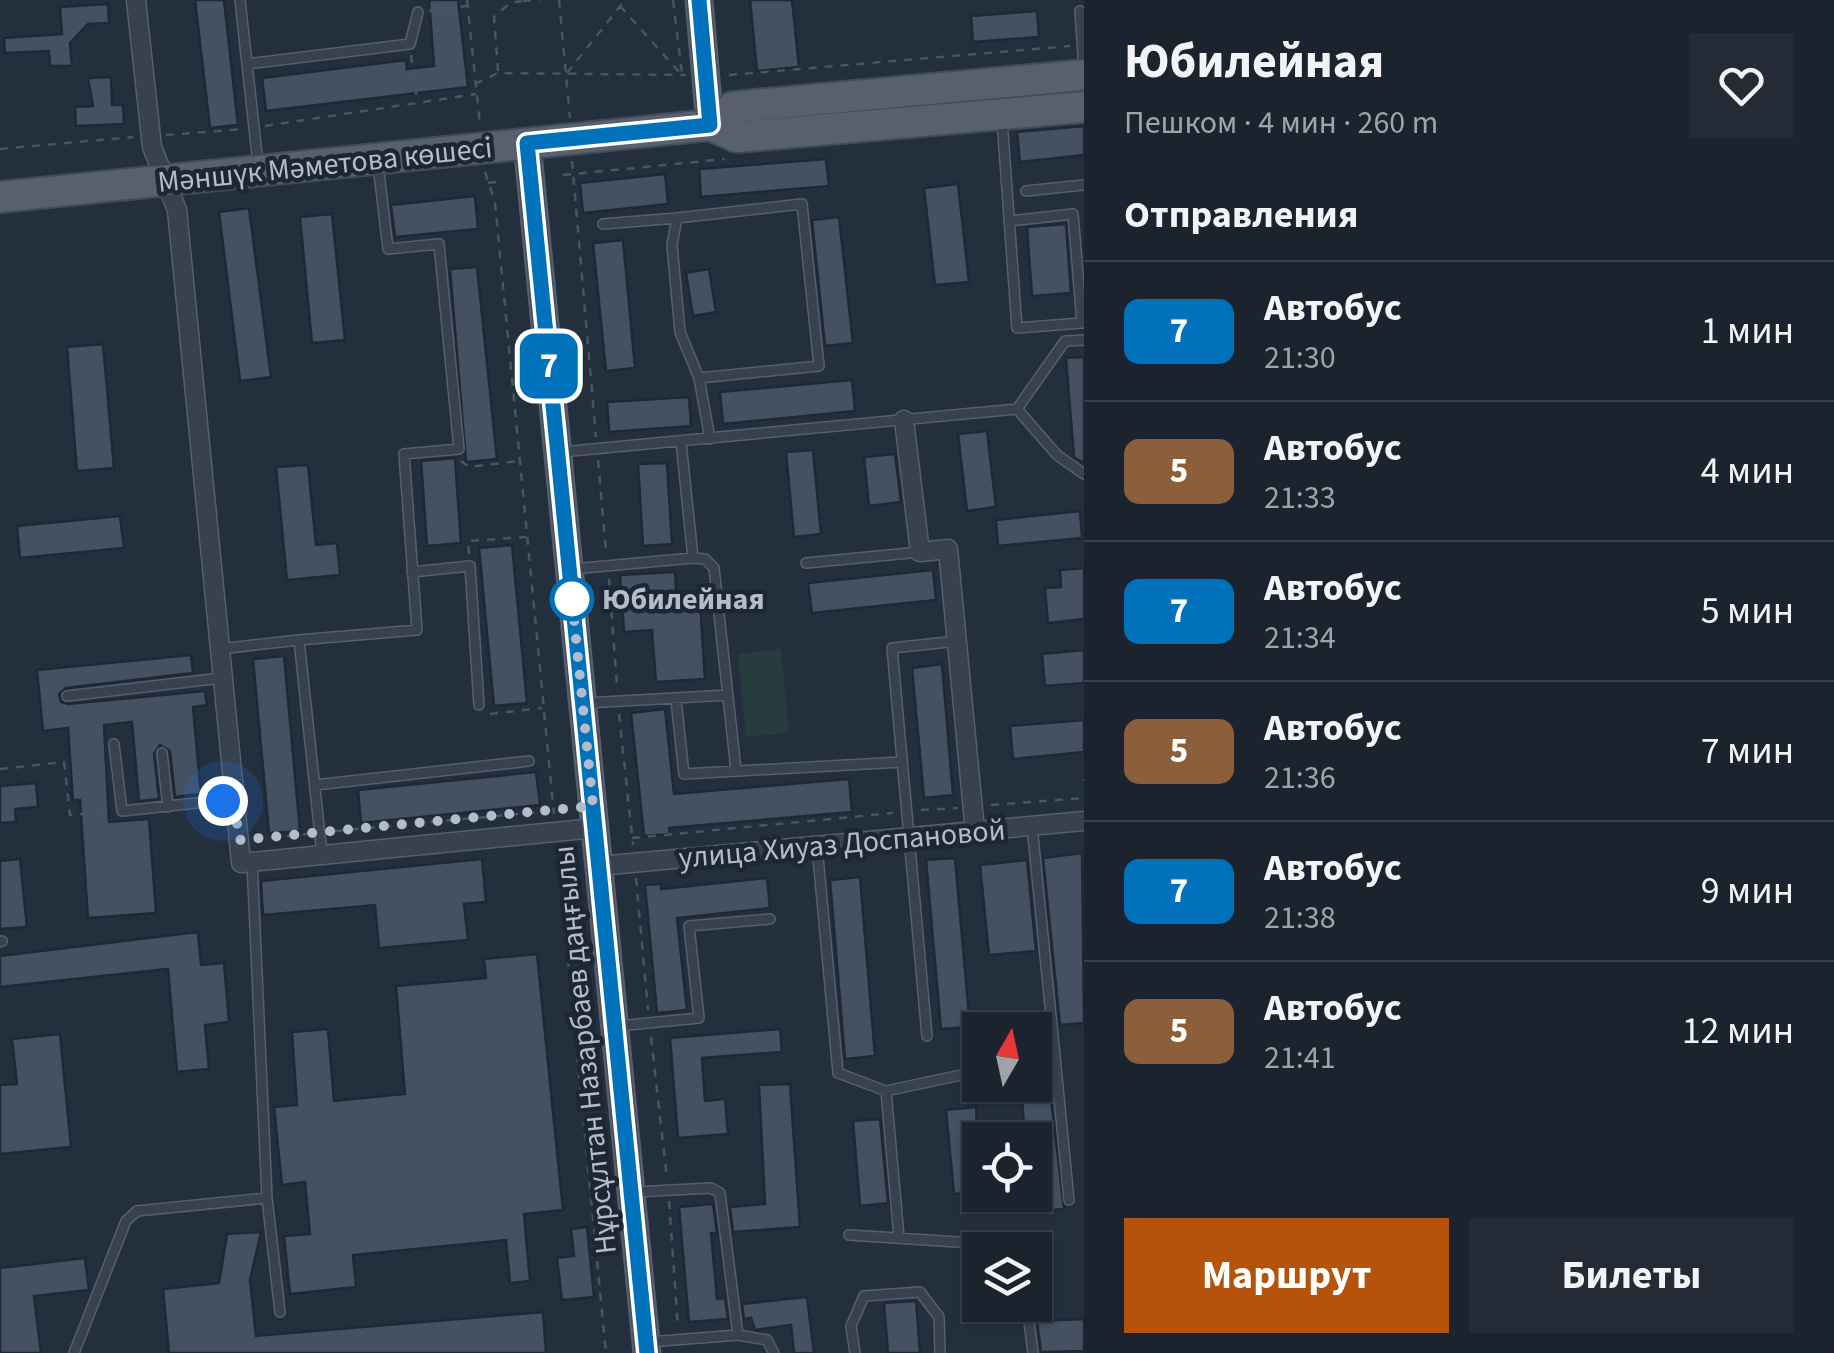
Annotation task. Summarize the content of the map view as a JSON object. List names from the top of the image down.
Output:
{
  "streets": {
    "main road": ["Мәншүк Мәметова көшесі", "Нұрсұлтан Назарбаев даңғылы"],
    "street": ["улица Хиуаз Доспановой"]
  },
  "crossings": [
    ["Мәншүк Мәметова көшесі", "Нұрсұлтан Назарбаев даңғылы"],
    ["улица Хиуаз Доспановой", "Нұрсұлтан Назарбаев даңғылы"]
  ],
  "places": ["Юбилейная"],
  "lines": ["bus line 7"],
  "north": "top",
  "page": {
    "on_map": "7",
    "heading": [
      ["Юбилейная", "Пешком · 4 мин · 260 m"],
      "Отправления"
    ],
    "list": [
      {
        "mark": "7",
        "name": "Автобус",
        "note": "21:30",
        "value": "1 мин"
      },
      {
        "mark": "5",
        "name": "Автобус",
        "note": "21:33",
        "value": "4 мин"
      },
      {
        "mark": "7",
        "name": "Автобус",
        "note": "21:34",
        "value": "5 мин"
      },
      {
        "mark": "5",
        "name": "Автобус",
        "note": "21:36",
        "value": "7 мин"
      },
      {
        "mark": "7",
        "name": "Автобус",
        "note": "21:38",
        "value": "9 мин"
      },
      {
        "mark": "5",
        "name": "Автобус",
        "note": "21:41",
        "value": "12 мин"
      }
    ],
    "buttons": ["Маршрут", "Билеты"]
  }
}
